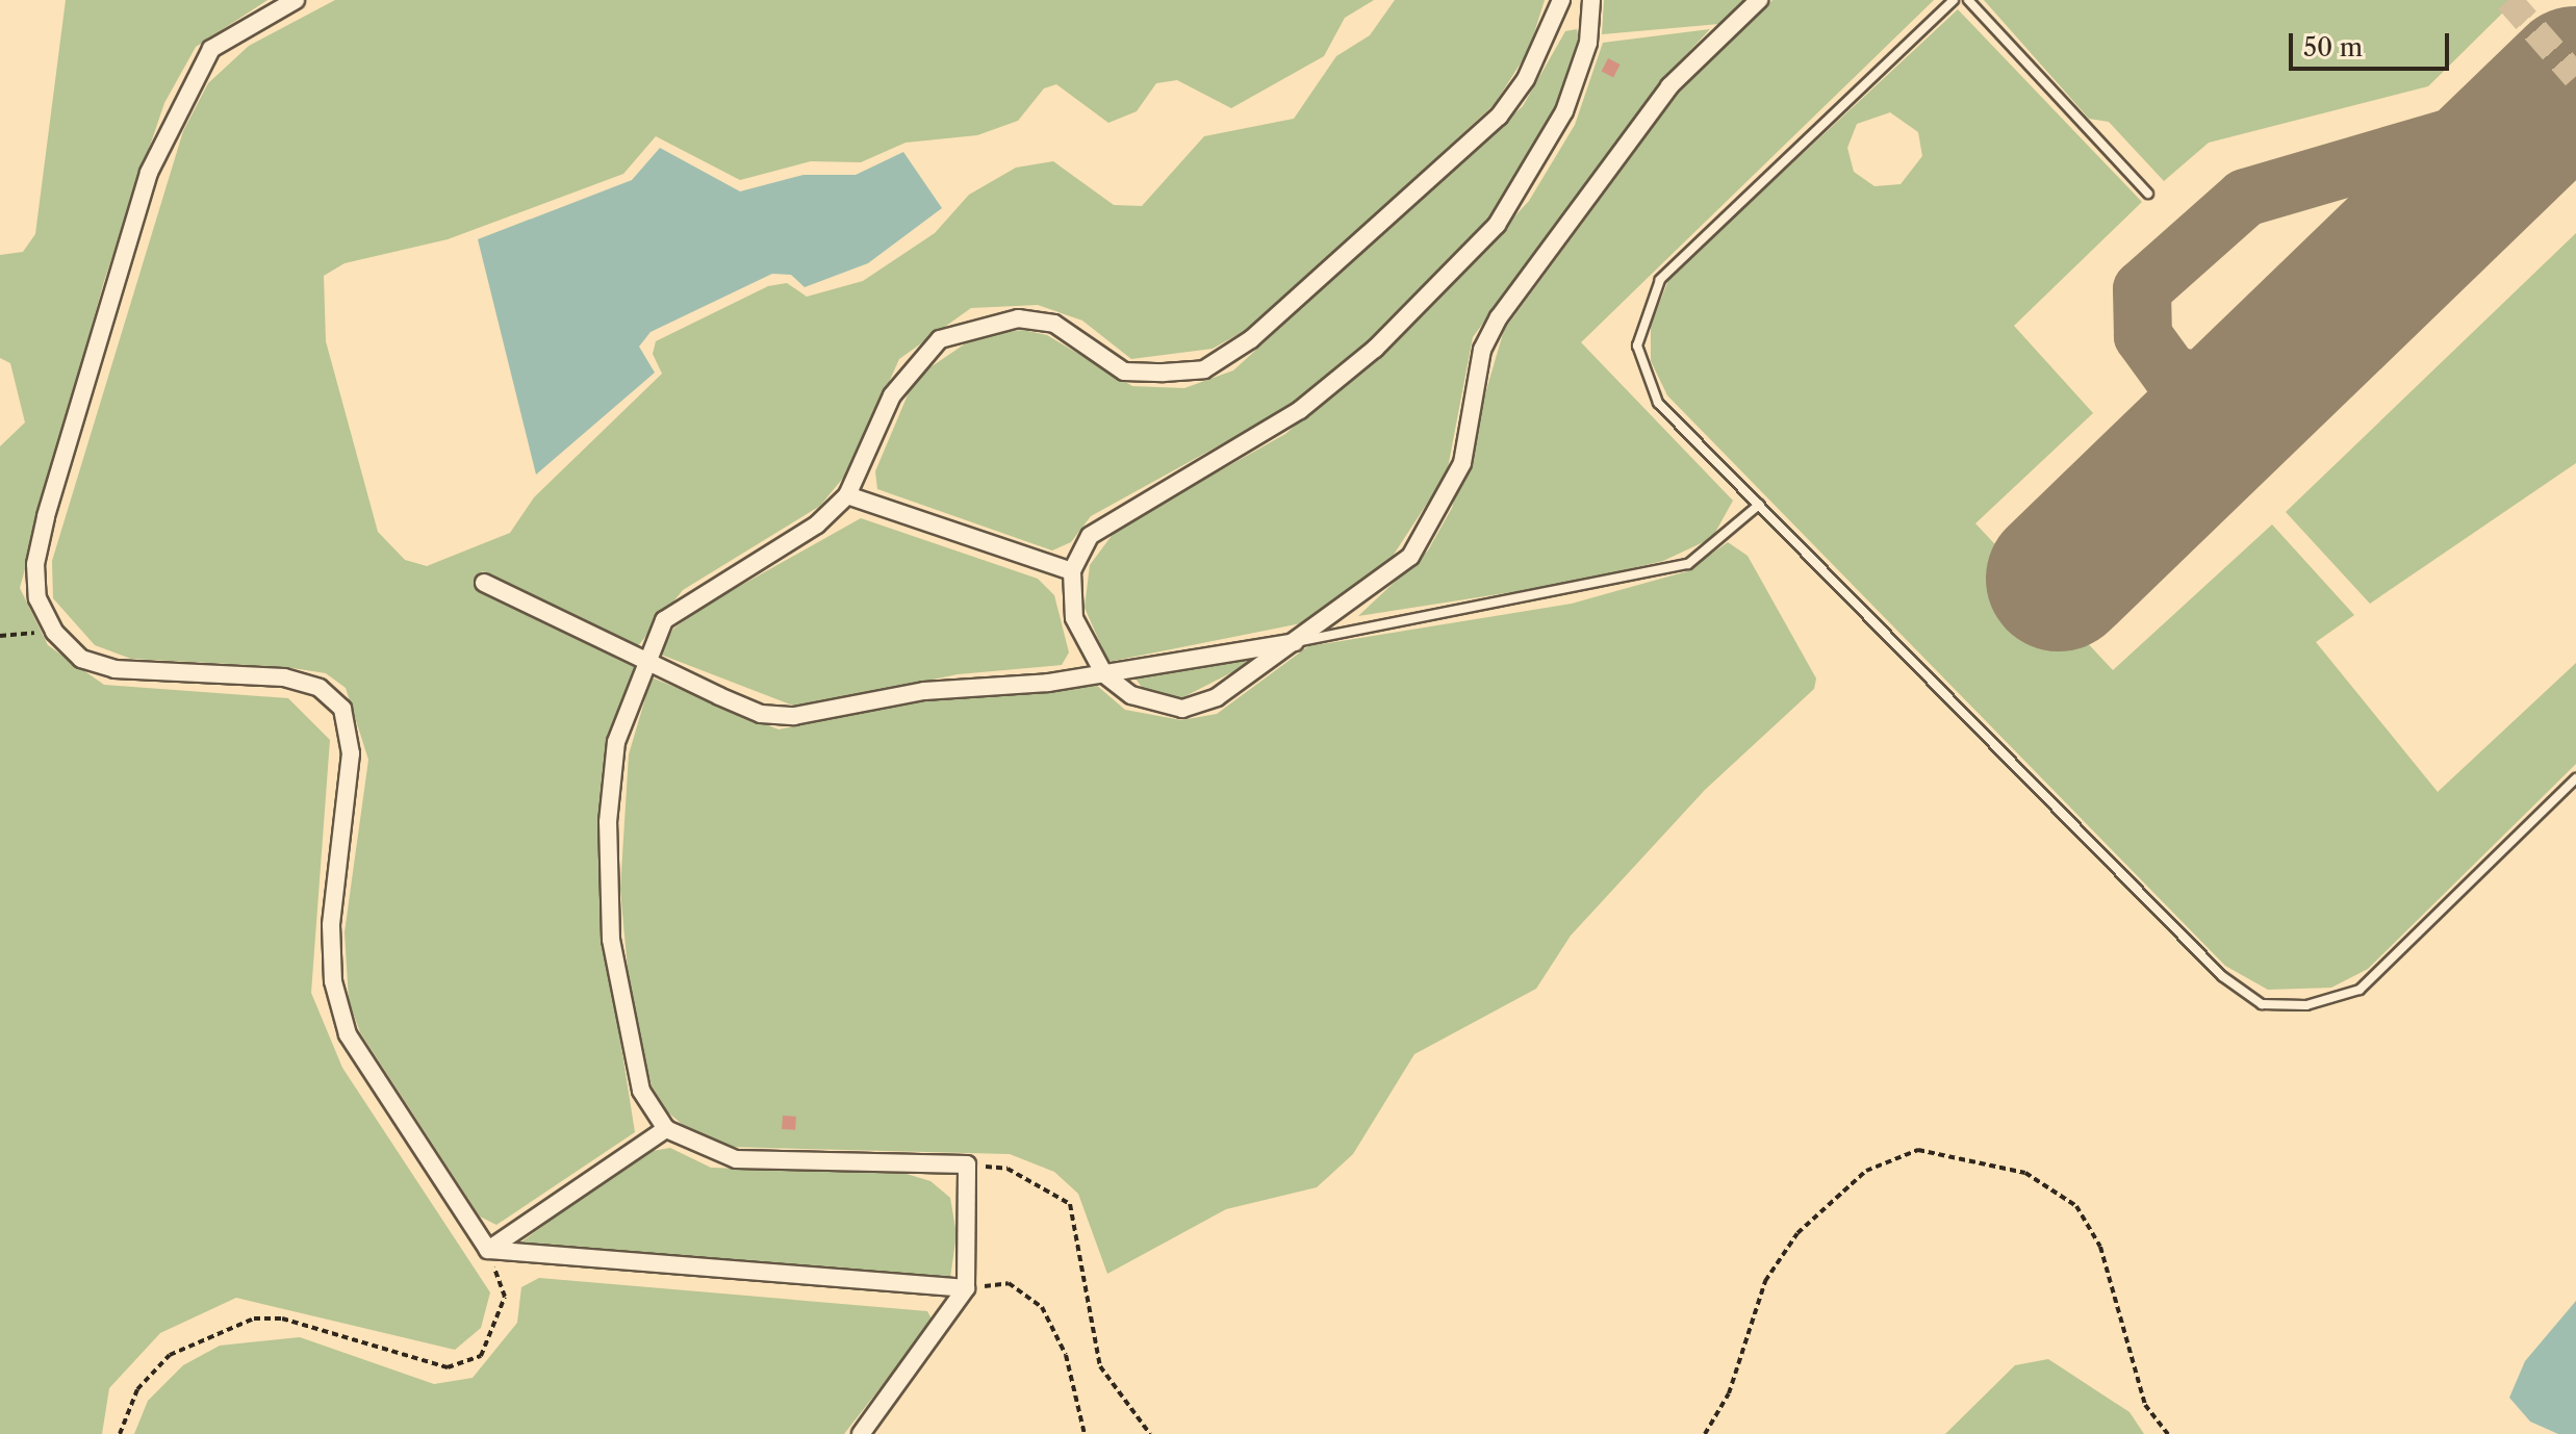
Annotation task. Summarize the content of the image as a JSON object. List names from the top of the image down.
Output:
{
  "scale_bar": "50 m"
}
